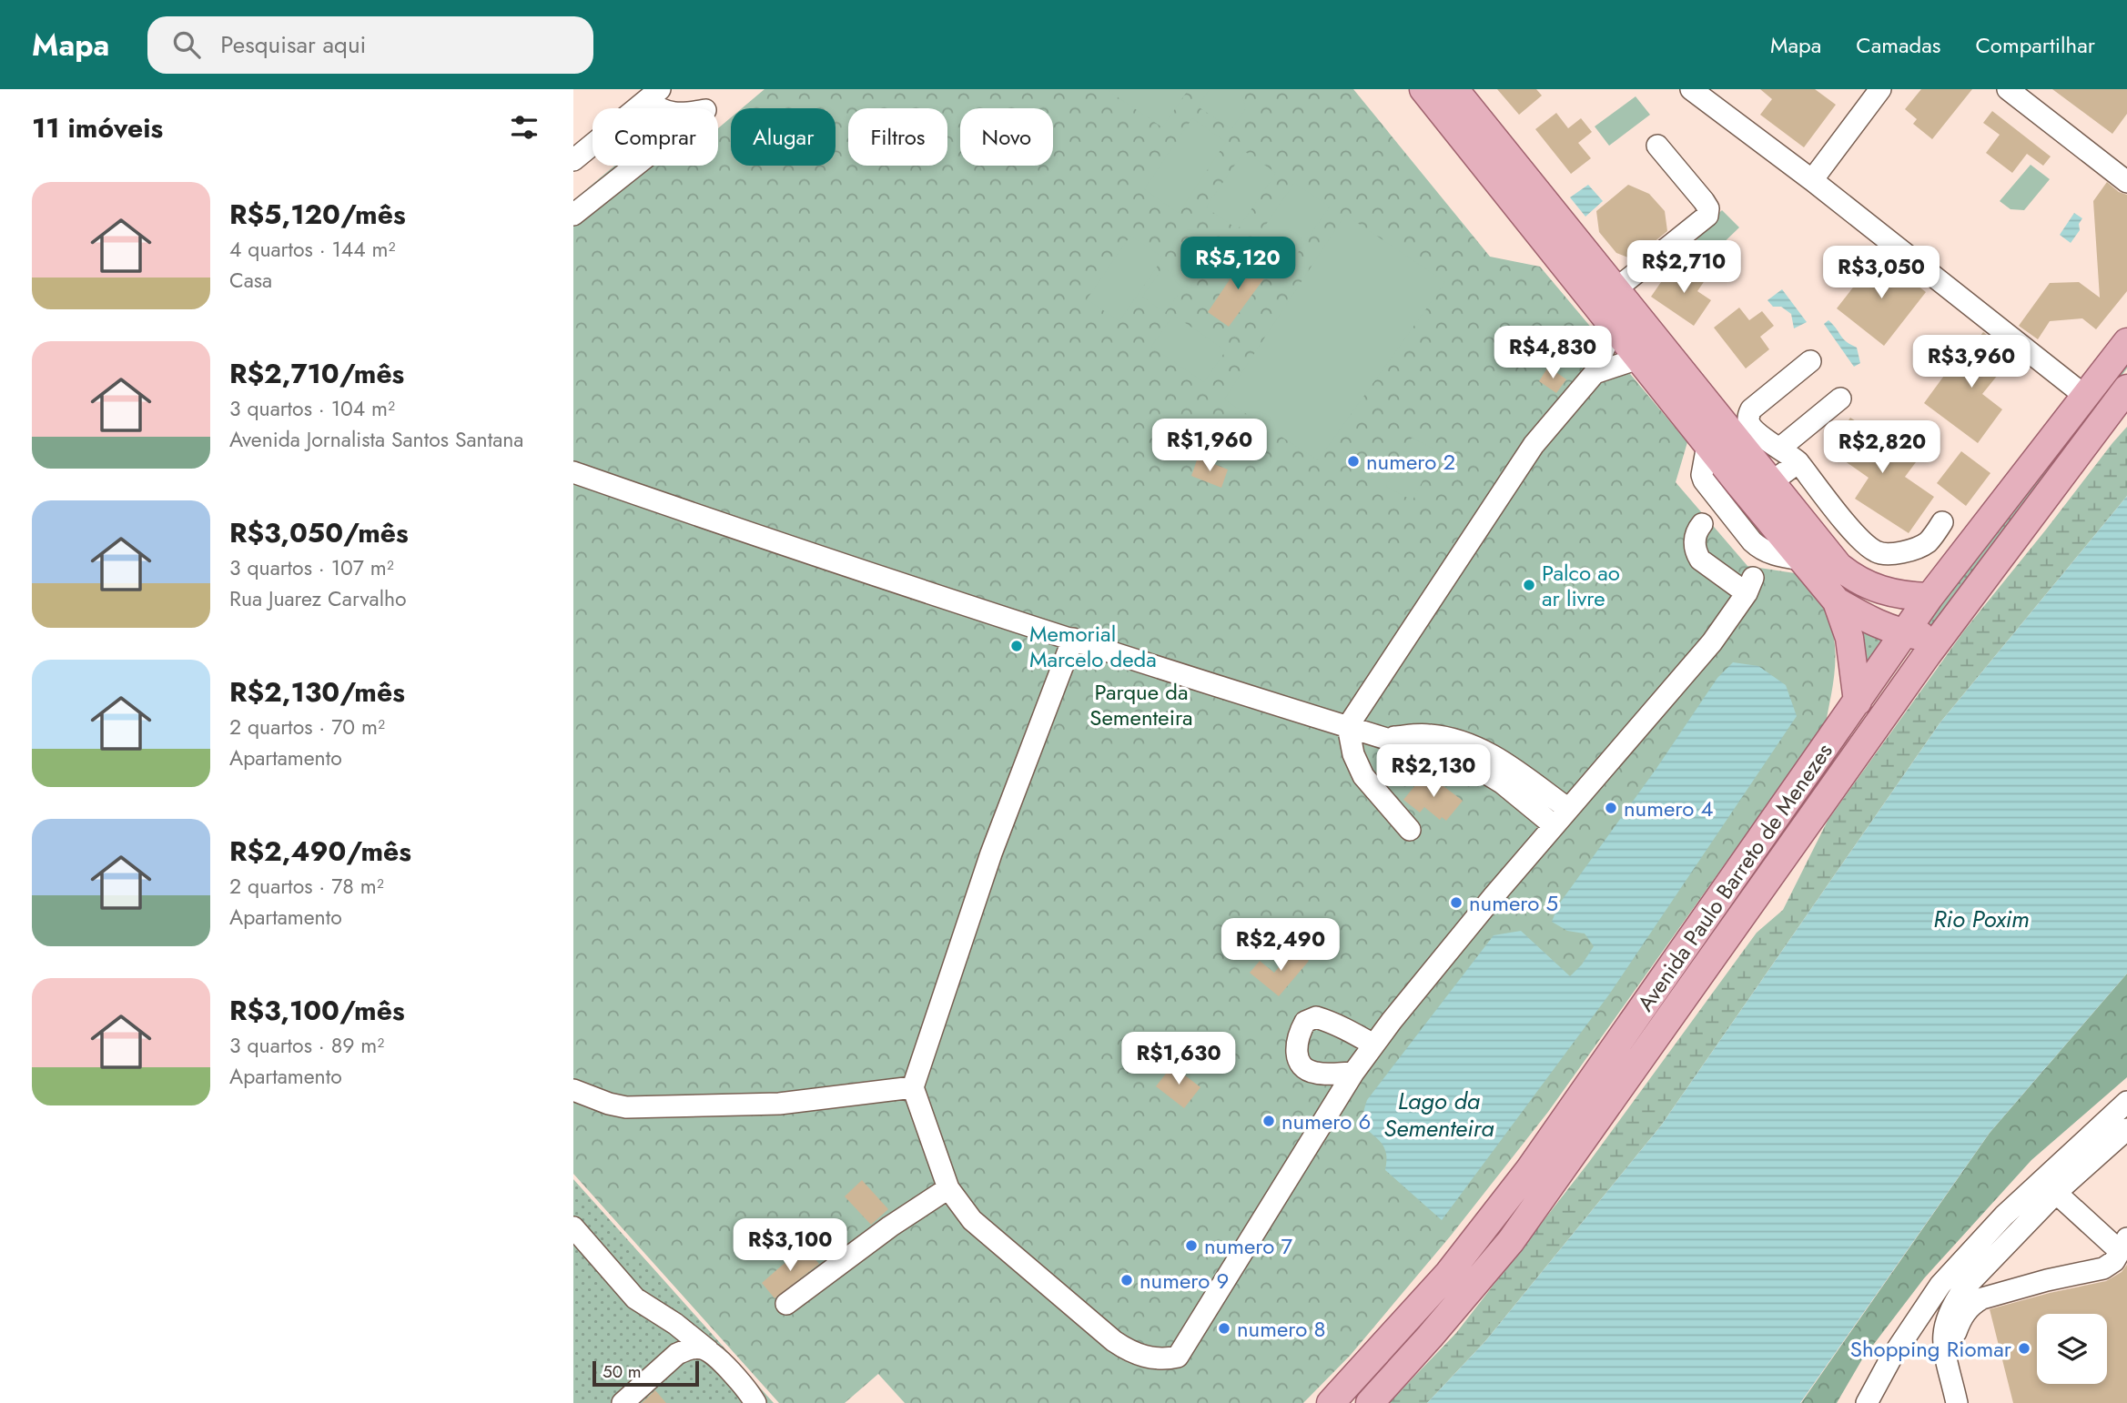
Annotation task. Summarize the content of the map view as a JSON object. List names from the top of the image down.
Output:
{
  "streets": {
    "main road": ["Avenida Paulo Barreto de Menezes"]
  },
  "water": ["Rio Poxim", "Lago da Sementeira"],
  "parks": ["Parque da Sementeira"],
  "places": [
    "numero 2",
    "Palco ao ar livre",
    "Memorial Marcelo deda",
    "numero 4",
    "numero 5",
    "numero 6",
    "numero 7",
    "numero 9",
    "numero 8",
    "Shopping Riomar"
  ],
  "scale_bar": "50 m",
  "page": {
    "header": "Mapa",
    "search": "Pesquisar aqui",
    "nav": ["Mapa", "Camadas", "Compartilhar"],
    "heading": "11 imóveis",
    "chip": [
      "Comprar",
      "Alugar",
      "Filtros",
      "Novo"
    ],
    "list": [
      {
        "name": "R$5,120/mês",
        "note": "4 quartos · 144 m² · Casa"
      },
      {
        "name": "R$2,710/mês",
        "note": "3 quartos · 104 m² · Avenida Jornalista Santos Santana"
      },
      {
        "name": "R$3,050/mês",
        "note": "3 quartos · 107 m² · Rua Juarez Carvalho"
      },
      {
        "name": "R$2,130/mês",
        "note": "2 quartos · 70 m² · Apartamento"
      },
      {
        "name": "R$2,490/mês",
        "note": "2 quartos · 78 m² · Apartamento"
      },
      {
        "name": "R$3,100/mês",
        "note": "3 quartos · 89 m² · Apartamento"
      }
    ],
    "price": [
      "R$5,120",
      "R$2,710",
      "R$3,050",
      "R$4,830",
      "R$3,960",
      "R$1,960",
      "R$2,820",
      "R$2,130",
      "R$2,490",
      "R$1,630",
      "R$3,100"
    ],
    "scale": "50 m"
  }
}
